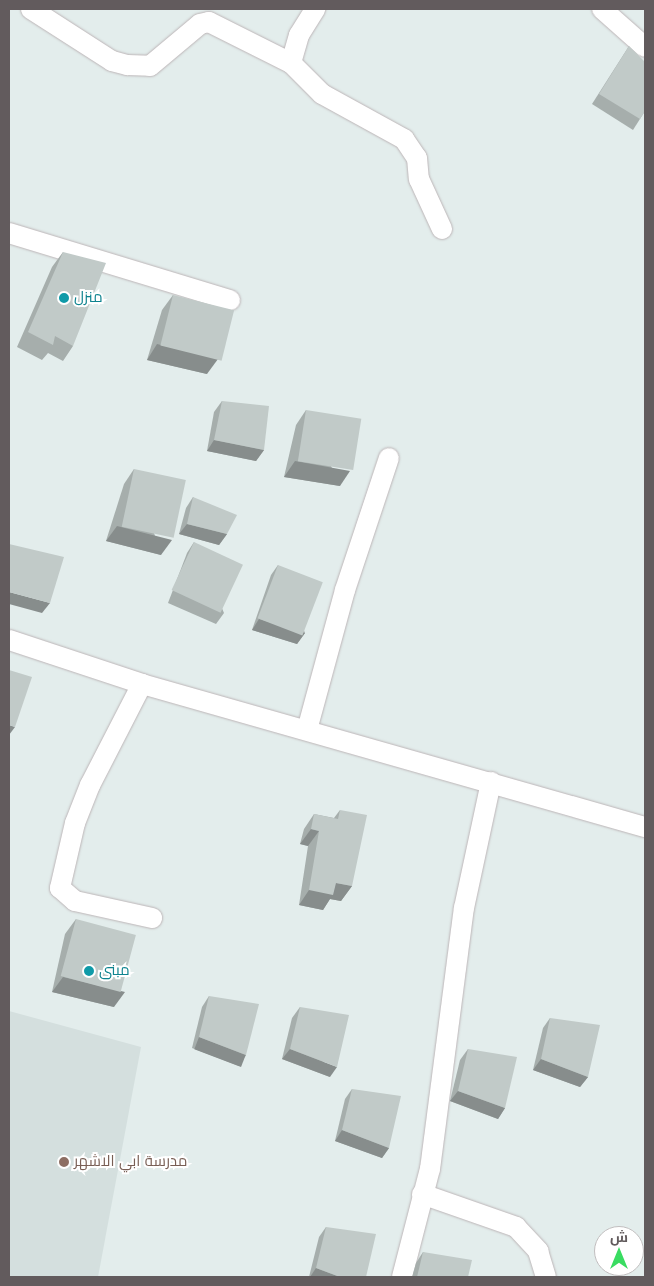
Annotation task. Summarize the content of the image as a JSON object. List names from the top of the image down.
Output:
{
  "places": ["منزل", "مبنى", "مدرسة ابي الاشهر"],
  "north": "top"
}
